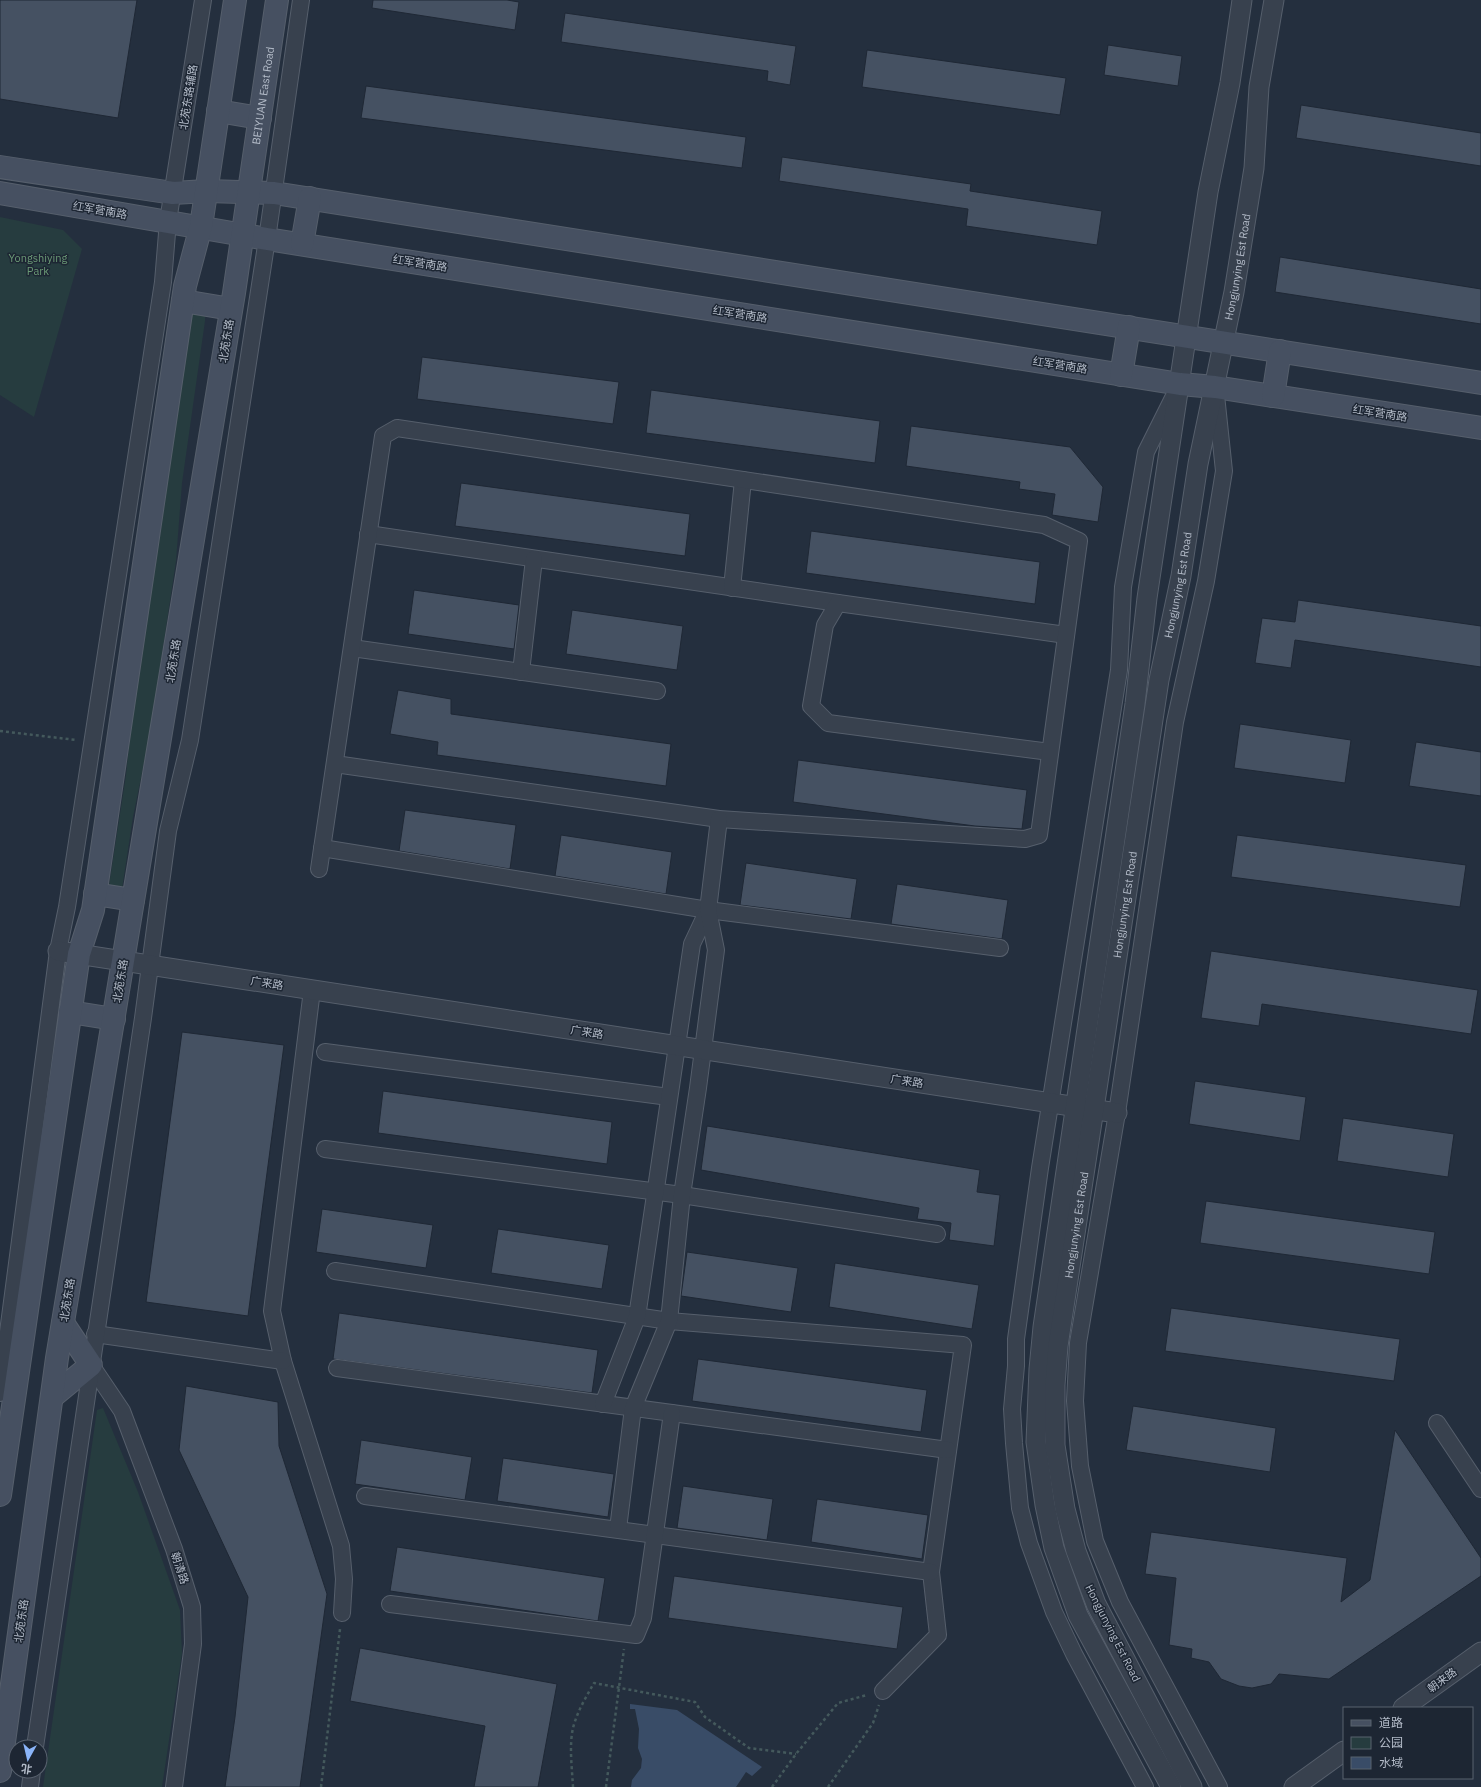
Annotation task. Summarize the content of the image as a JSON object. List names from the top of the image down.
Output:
{
  "streets": {
    "main road": ["BEIYUAN East Road", "红军营南路", "北苑东路"],
    "street": [
      "北苑东路辅路",
      "Hongjunying Est Road",
      "广来路",
      "朝清路",
      "朝来路"
    ]
  },
  "crossings": [
    ["BEIYUAN East Road", "北苑东路"],
    ["北苑东路辅路", "红军营南路"],
    ["北苑东路辅路", "广来路"],
    ["红军营南路", "Hongjunying Est Road"],
    ["红军营南路", "北苑东路"],
    ["Hongjunying Est Road", "广来路"],
    ["北苑东路", "广来路"]
  ],
  "parks": ["Yongshiying Park"],
  "legend": ["道路", "公园", "水域"],
  "north": "bottom"
}
